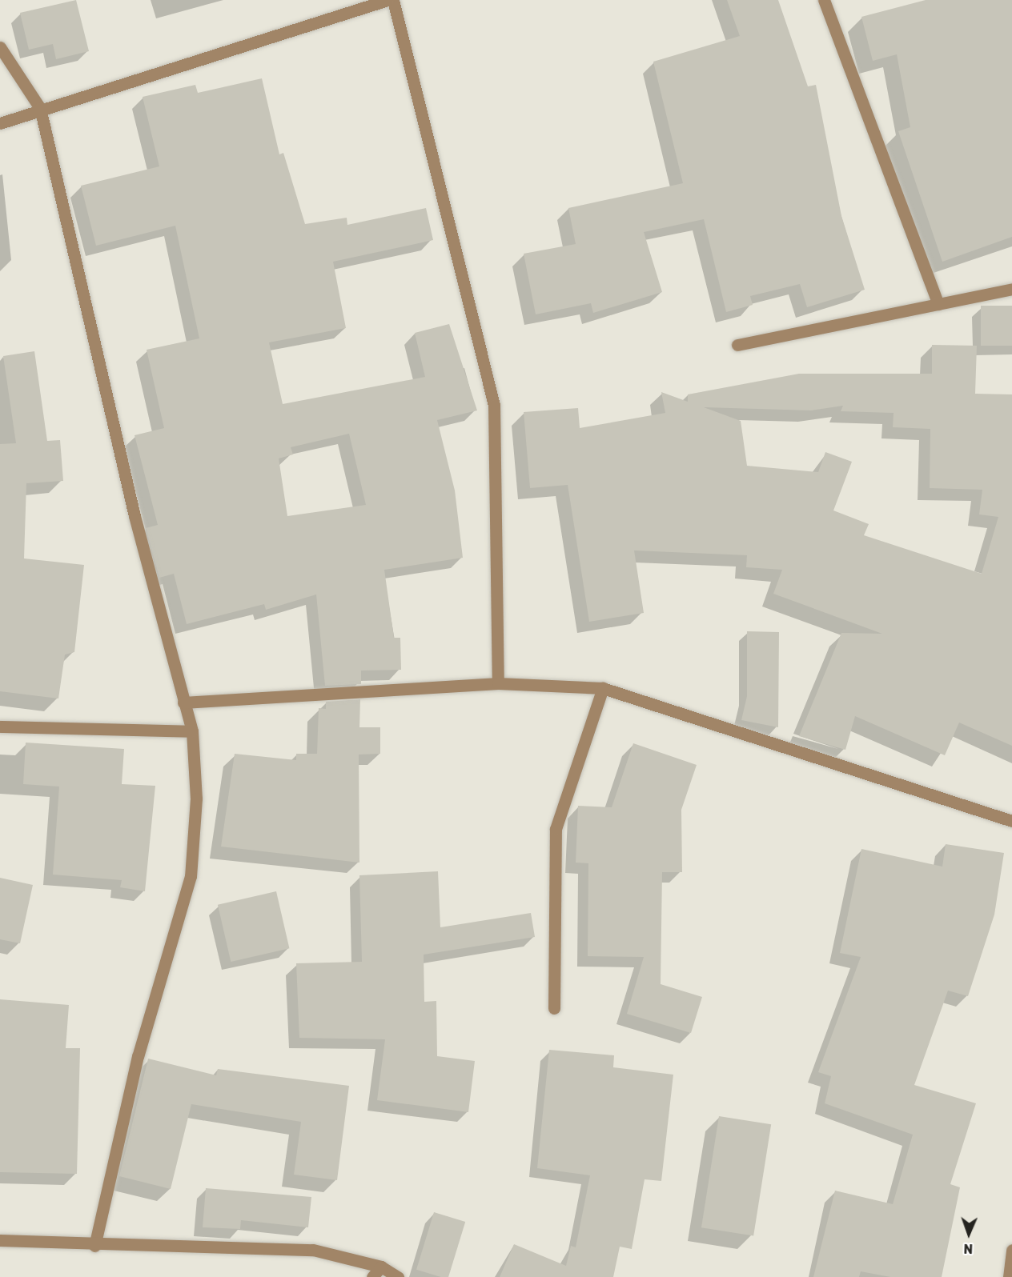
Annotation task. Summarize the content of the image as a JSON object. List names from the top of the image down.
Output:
{
  "north": "bottom"
}
